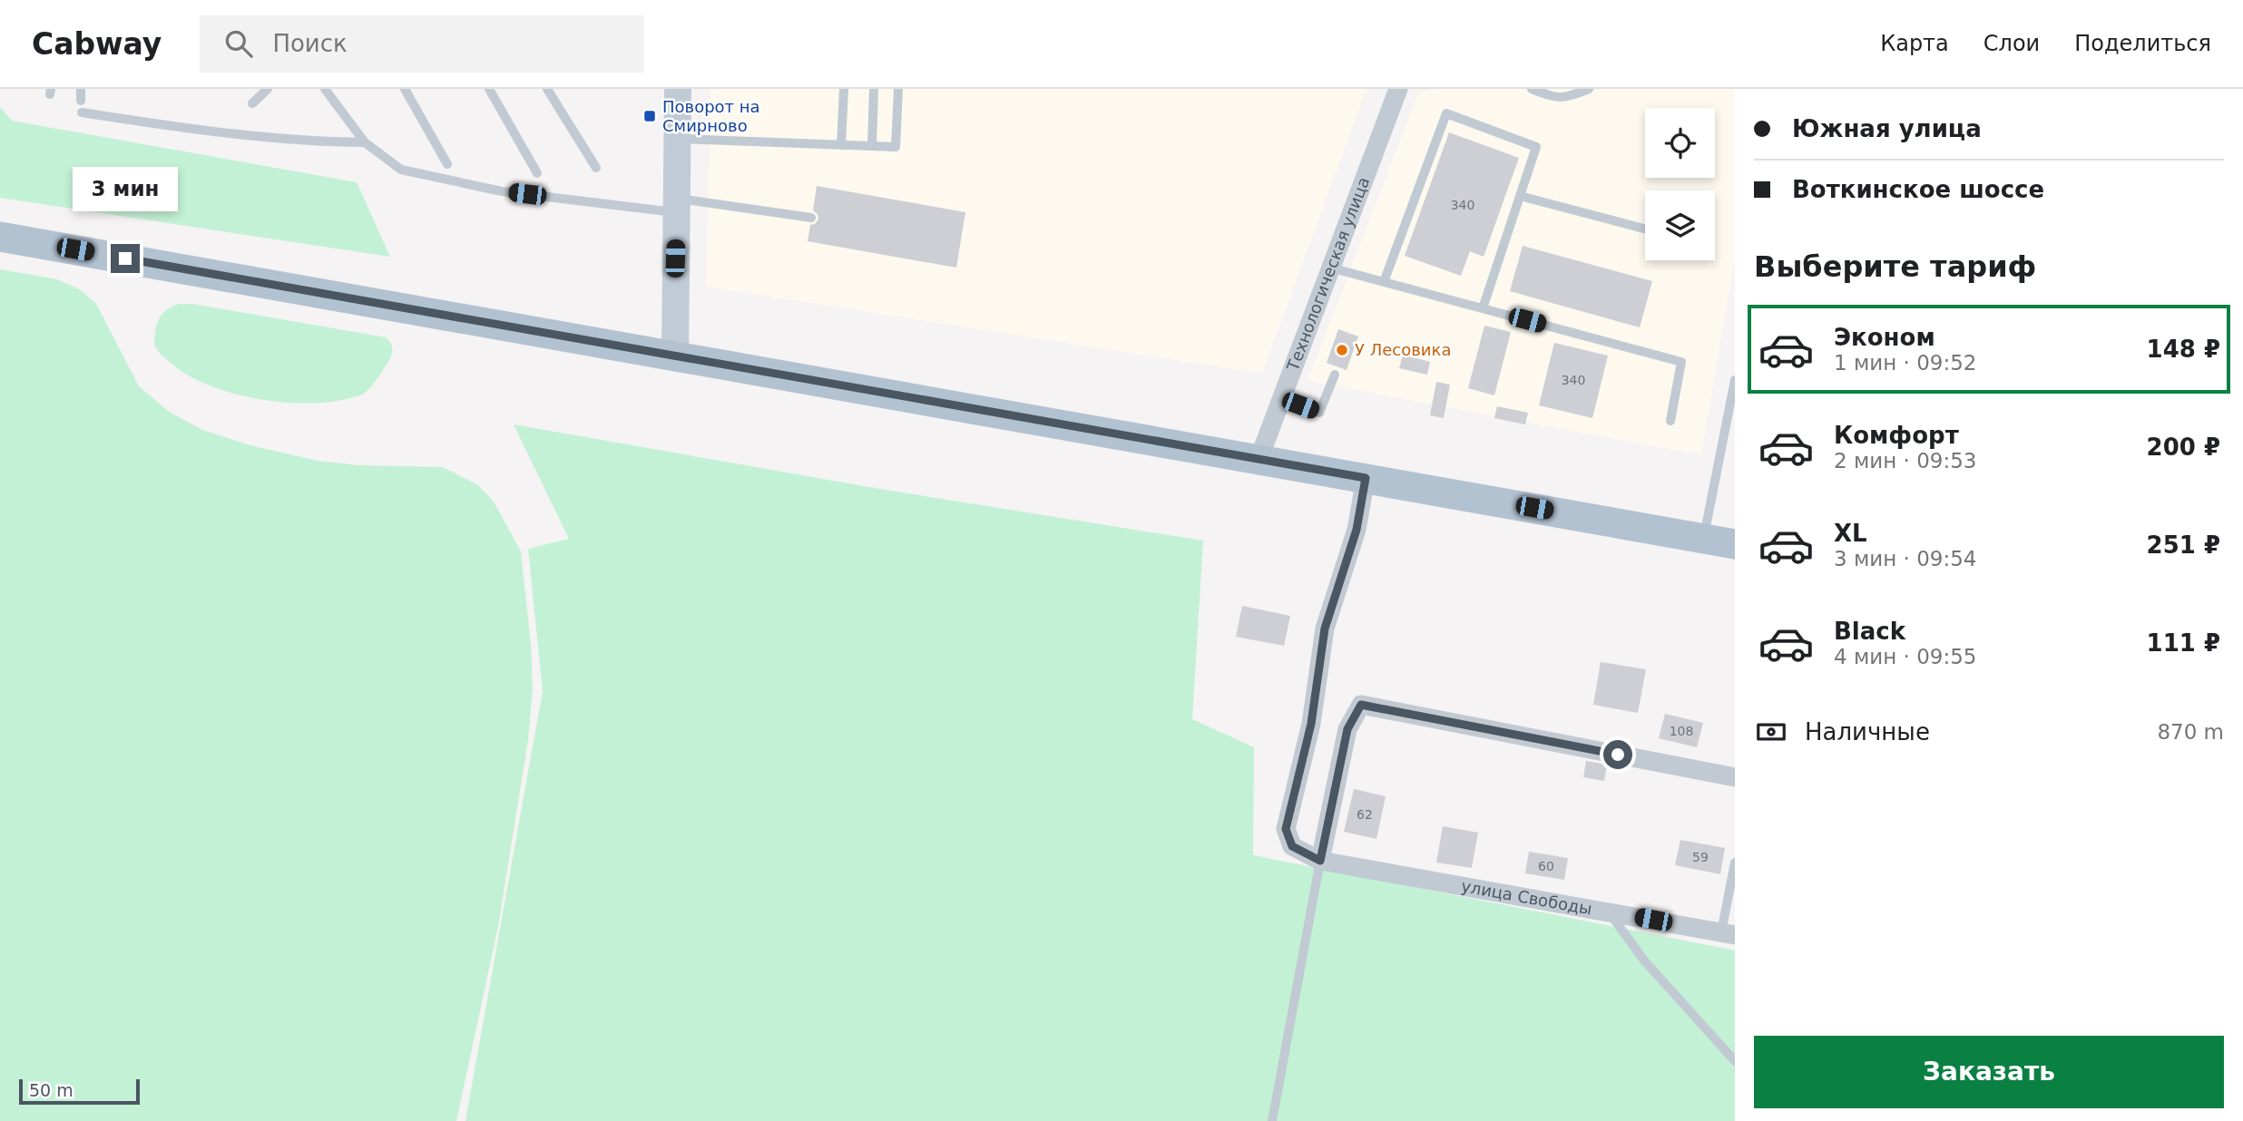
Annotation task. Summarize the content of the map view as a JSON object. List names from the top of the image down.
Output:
{
  "streets": {
    "street": ["Технологическая улица", "улица Свободы"]
  },
  "places": {
    "transit": ["Поворот на Смирново"],
    "other": ["У Лесовика"]
  },
  "house_numbers": [
    "340",
    "340",
    "108",
    "62",
    "59",
    "60"
  ],
  "scale_bar": "50 m",
  "page": {
    "header": "Cabway",
    "search": "Поиск",
    "nav": ["Карта", "Слои", "Поделиться"],
    "banner": ["Южная улица", "Воткинское шоссе"],
    "bubble": "3 мин",
    "heading": "Выберите тариф",
    "list": [
      {
        "name": "Эконом",
        "note": "1 мин · 09:52",
        "value": "148 ₽"
      },
      {
        "name": "Комфорт",
        "note": "2 мин · 09:53",
        "value": "200 ₽"
      },
      {
        "name": "XL",
        "note": "3 мин · 09:54",
        "value": "251 ₽"
      },
      {
        "name": "Black",
        "note": "4 мин · 09:55",
        "value": "111 ₽"
      }
    ],
    "pay": ["Наличные", "870 m"],
    "buttons": "Заказать",
    "scale": "50 m"
  }
}
